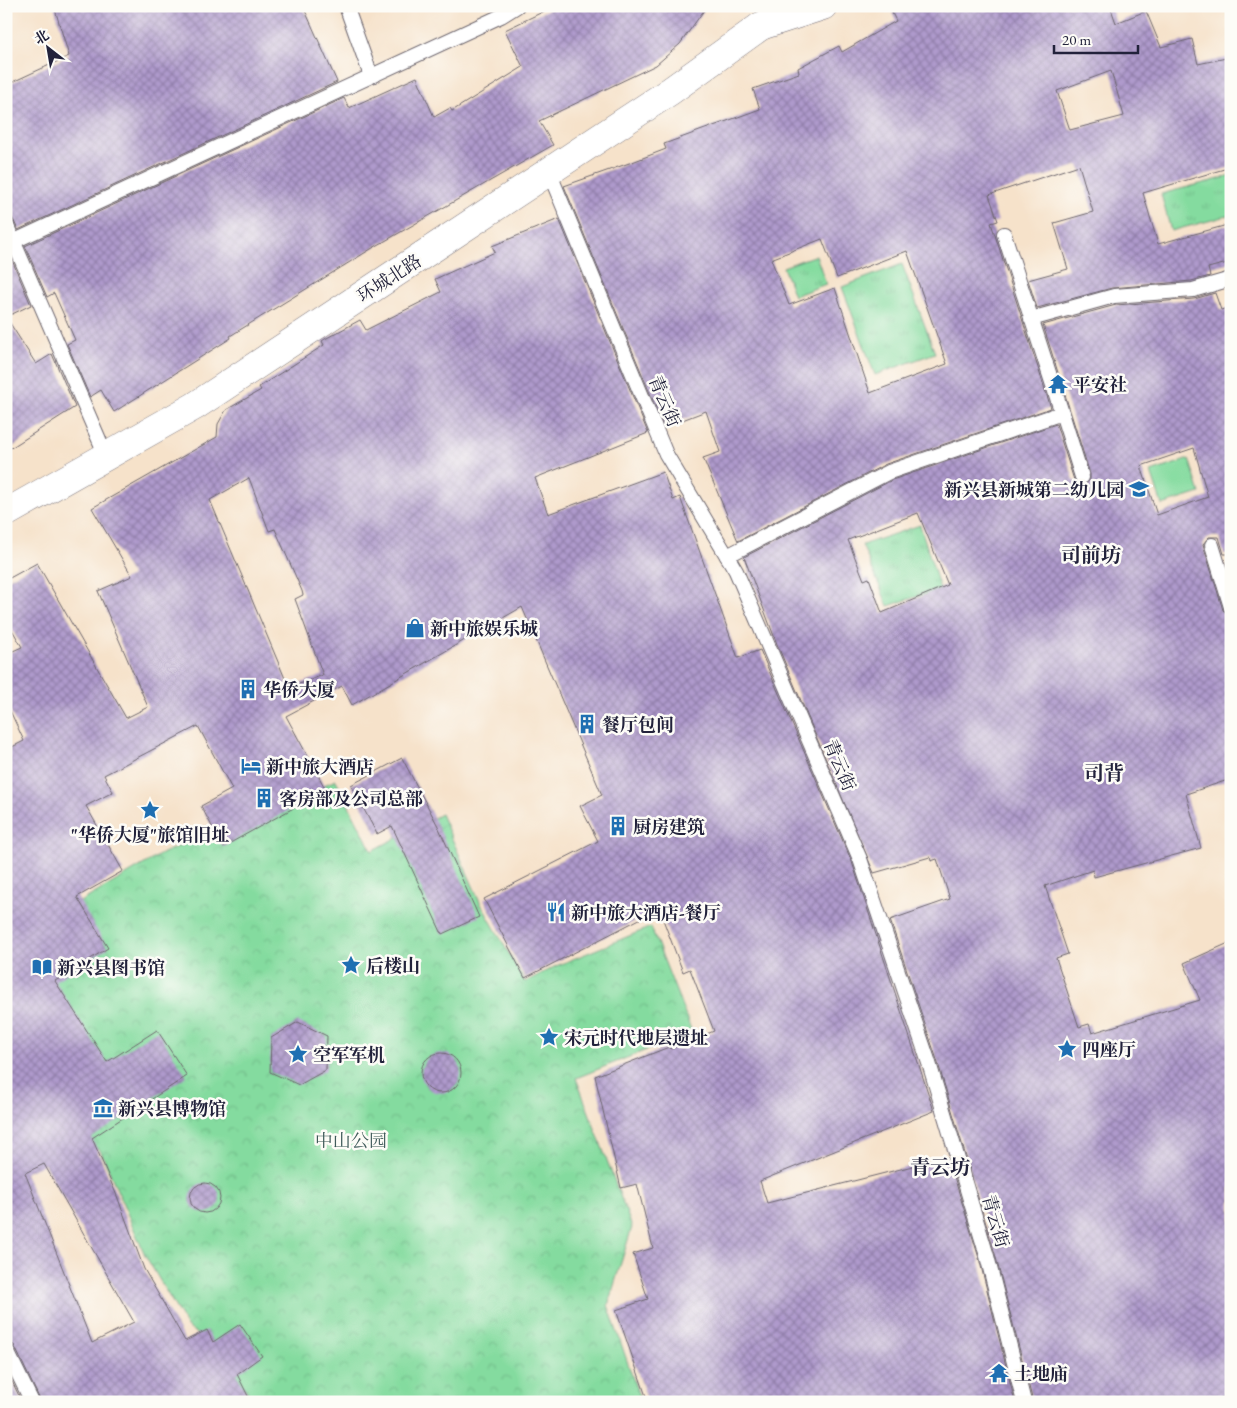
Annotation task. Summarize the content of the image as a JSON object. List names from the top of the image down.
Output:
{
  "streets": {
    "street": ["环城北路"],
    "lane": ["青云街"]
  },
  "crossings": [
    ["环城北路", "青云街"]
  ],
  "districts": ["司前坊", "司背", "青云坊"],
  "parks": ["中山公园"],
  "places": {
    "temple": ["平安社", "土地庙"],
    "school or university": ["新兴县新城第二幼儿园"],
    "shop": ["新中旅娱乐城"],
    "building": [
      "华侨大厦",
      "餐厅包间",
      "客房部及公司总部",
      "厨房建筑"
    ],
    "hotel": ["新中旅大酒店"],
    "place": [
      "\"华侨大厦\"旅馆旧址",
      "后楼山",
      "宋元时代地层遗址",
      "四座厅",
      "空军军机"
    ],
    "restaurant": ["新中旅大酒店-餐厅"],
    "library": ["新兴县图书馆"],
    "museum": ["新兴县博物馆"]
  },
  "scale_bar": "20 m",
  "north": "top left"
}
